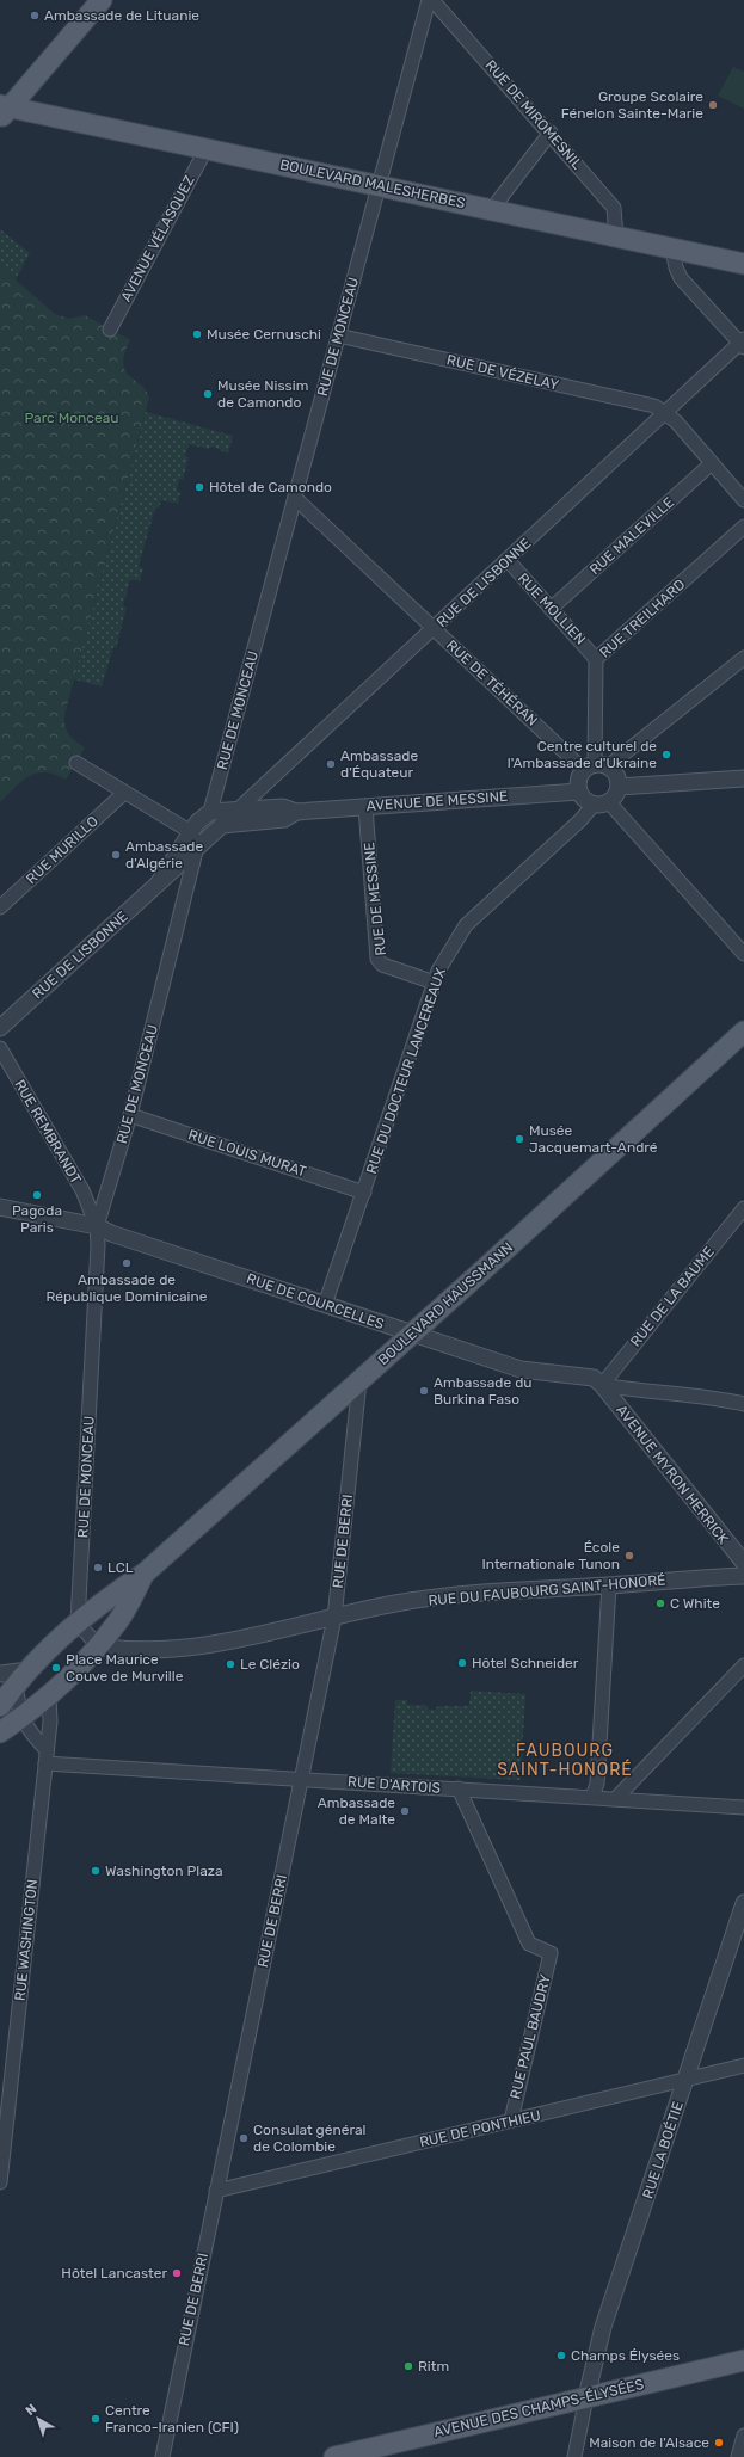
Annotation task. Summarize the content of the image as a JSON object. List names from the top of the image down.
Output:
{
  "streets": {
    "main road": ["BOULEVARD MALESHERBES", "BOULEVARD HAUSSMANN", "AVENUE DES CHAMPS-ÉLYSÉES"],
    "street": [
      "RUE DE MIROMESNIL",
      "AVENUE VÉLASQUEZ",
      "RUE DE MONCEAU",
      "RUE DE VÉZELAY",
      "RUE MALEVILLE",
      "RUE DE LISBONNE",
      "RUE MOLLIEN",
      "RUE TREILHARD",
      "RUE DE TÉHÉRAN",
      "AVENUE DE MESSINE",
      "RUE MURILLO",
      "RUE DE MESSINE",
      "RUE DU DOCTEUR LANCEREAUX",
      "RUE REMBRANDT",
      "RUE LOUIS MURAT",
      "RUE DE LA BAUME",
      "RUE DE COURCELLES",
      "AVENUE MYRON HERRICK",
      "RUE DE BERRI",
      "RUE DU FAUBOURG SAINT-HONORÉ",
      "RUE D'ARTOIS",
      "RUE WASHINGTON",
      "RUE PAUL BAUDRY",
      "RUE DE PONTHIEU",
      "RUE LA BOÉTIE"
    ]
  },
  "crossings": [
    ["RUE DE MIROMESNIL", "BOULEVARD MALESHERBES"],
    ["BOULEVARD MALESHERBES", "AVENUE VÉLASQUEZ"],
    ["BOULEVARD MALESHERBES", "RUE DE MONCEAU"],
    ["RUE DE MONCEAU", "RUE DE VÉZELAY"],
    ["RUE DE MONCEAU", "RUE DE LISBONNE"],
    ["RUE DE MONCEAU", "RUE DE TÉHÉRAN"],
    ["RUE DE MONCEAU", "AVENUE DE MESSINE"],
    ["RUE DE MONCEAU", "RUE REMBRANDT"],
    ["RUE DE MONCEAU", "RUE LOUIS MURAT"],
    ["RUE DE MONCEAU", "RUE DE COURCELLES"],
    ["RUE DE MONCEAU", "BOULEVARD HAUSSMANN"],
    ["RUE DE VÉZELAY", "RUE MALEVILLE"],
    ["RUE DE VÉZELAY", "RUE DE LISBONNE"],
    ["RUE MALEVILLE", "RUE MOLLIEN"],
    ["RUE DE LISBONNE", "RUE MOLLIEN"],
    ["RUE DE LISBONNE", "RUE DE TÉHÉRAN"],
    ["RUE DE LISBONNE", "AVENUE DE MESSINE"],
    ["RUE MOLLIEN", "RUE TREILHARD"],
    ["RUE TREILHARD", "RUE DE TÉHÉRAN"],
    ["RUE TREILHARD", "AVENUE DE MESSINE"],
    ["RUE TREILHARD", "RUE DU DOCTEUR LANCEREAUX"],
    ["RUE DE TÉHÉRAN", "AVENUE DE MESSINE"],
    ["RUE DE TÉHÉRAN", "RUE DU DOCTEUR LANCEREAUX"],
    ["AVENUE DE MESSINE", "RUE DE MESSINE"],
    ["AVENUE DE MESSINE", "RUE DU DOCTEUR LANCEREAUX"],
    ["RUE DE MESSINE", "RUE DU DOCTEUR LANCEREAUX"],
    ["RUE DU DOCTEUR LANCEREAUX", "RUE LOUIS MURAT"],
    ["RUE DU DOCTEUR LANCEREAUX", "RUE DE COURCELLES"],
    ["RUE REMBRANDT", "RUE DE COURCELLES"],
    ["RUE DE LA BAUME", "RUE DE COURCELLES"],
    ["RUE DE LA BAUME", "AVENUE MYRON HERRICK"],
    ["RUE DE COURCELLES", "BOULEVARD HAUSSMANN"],
    ["RUE DE COURCELLES", "AVENUE MYRON HERRICK"],
    ["BOULEVARD HAUSSMANN", "RUE DE BERRI"],
    ["BOULEVARD HAUSSMANN", "RUE DU FAUBOURG SAINT-HONORÉ"],
    ["BOULEVARD HAUSSMANN", "RUE WASHINGTON"],
    ["RUE DE BERRI", "RUE DU FAUBOURG SAINT-HONORÉ"],
    ["RUE DE BERRI", "RUE D'ARTOIS"],
    ["RUE DE BERRI", "RUE DE PONTHIEU"],
    ["RUE D'ARTOIS", "RUE WASHINGTON"],
    ["RUE D'ARTOIS", "RUE PAUL BAUDRY"],
    ["RUE PAUL BAUDRY", "RUE DE PONTHIEU"],
    ["RUE DE PONTHIEU", "RUE LA BOÉTIE"],
    ["RUE LA BOÉTIE", "AVENUE DES CHAMPS-ÉLYSÉES"]
  ],
  "districts": ["FAUBOURG SAINT-HONORÉ"],
  "parks": ["Parc Monceau"],
  "places": [
    "Ambassade de Lituanie",
    "Groupe Scolaire Fénelon Sainte-Marie",
    "Musée Cernuschi",
    "Musée Nissim de Camondo",
    "Hôtel de Camondo",
    "Centre culturel de l'Ambassade d'Ukraine",
    "Ambassade d'Équateur",
    "Ambassade d'Algérie",
    "Musée Jacquemart-André",
    "Pagoda Paris",
    "Ambassade de République Dominicaine",
    "Ambassade du Burkina Faso",
    "École Internationale Tunon",
    "LCL",
    "C White",
    "Hôtel Schneider",
    "Le Clézio",
    "Place Maurice Couve de Murville",
    "Ambassade de Malte",
    "Washington Plaza",
    "Consulat général de Colombie",
    "Hôtel Lancaster",
    "Champs Élysées",
    "Ritm",
    "Centre Franco-Iranien (CFI)",
    "Maison de l'Alsace"
  ],
  "north": "top left"
}
